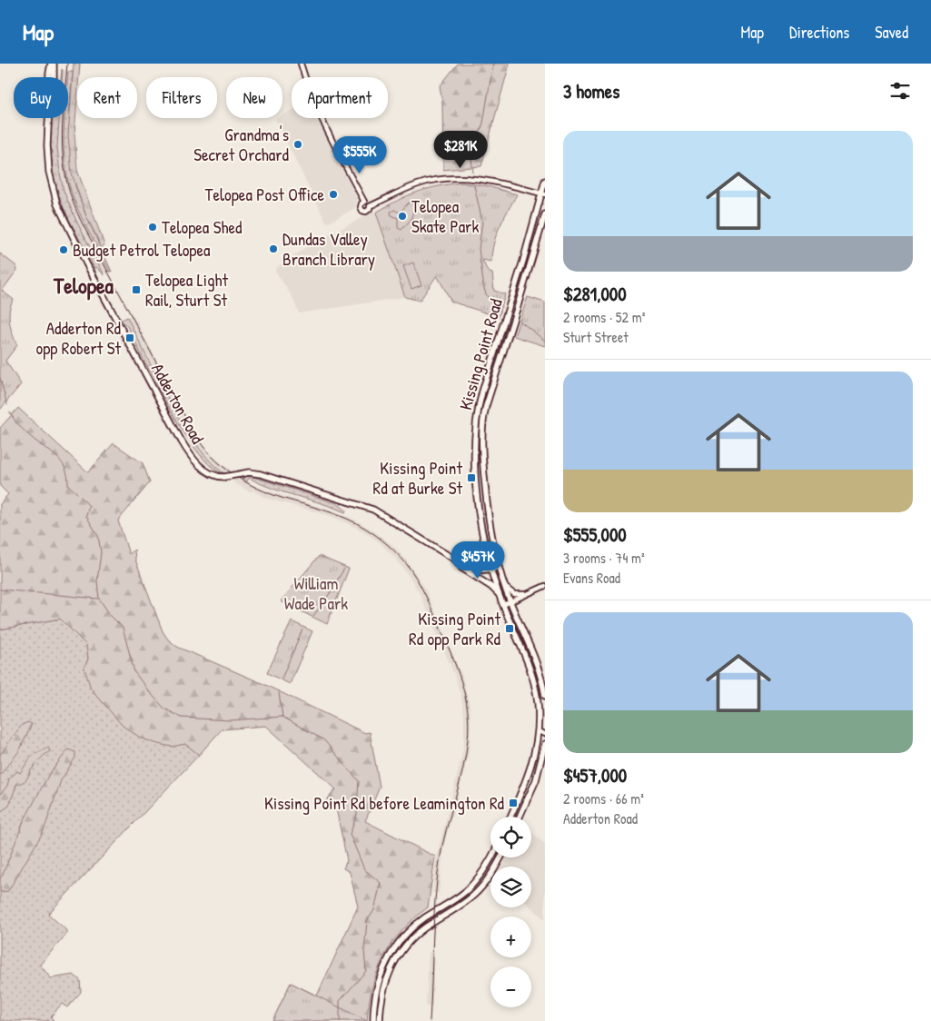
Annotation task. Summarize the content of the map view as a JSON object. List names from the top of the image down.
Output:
{
  "streets": {
    "main road": ["Kissing Point Road", "Adderton Road"]
  },
  "crossings": [
    ["Kissing Point Road", "Adderton Road"]
  ],
  "districts": ["Telopea"],
  "parks": ["William Wade Park"],
  "places": {
    "other": [
      "Grandma's Secret Orchard",
      "Telopea Post Office",
      "Telopea Skate Park",
      "Telopea Shed",
      "Dundas Valley Branch Library",
      "Budget Petrol Telopea"
    ],
    "transit": [
      "Telopea Light Rail, Sturt St",
      "Adderton Rd opp Robert St",
      "Kissing Point Rd at Burke St",
      "Kissing Point Rd opp Park Rd",
      "Kissing Point Rd before Leamington Rd"
    ]
  },
  "page": {
    "header": "Map",
    "nav": ["Map", "Directions", "Saved"],
    "heading": "3 homes",
    "chip": [
      "Buy",
      "Rent",
      "Filters",
      "New",
      "Apartment"
    ],
    "list": [
      {
        "name": "$281,000",
        "note": "2 rooms · 52 m² · Sturt Street"
      },
      {
        "name": "$555,000",
        "note": "3 rooms · 74 m² · Evans Road"
      },
      {
        "name": "$457,000",
        "note": "2 rooms · 66 m² · Adderton Road"
      }
    ],
    "price": ["$281K", "$555K", "$457K"],
    "map_buttons": ["+", "−"]
  }
}
